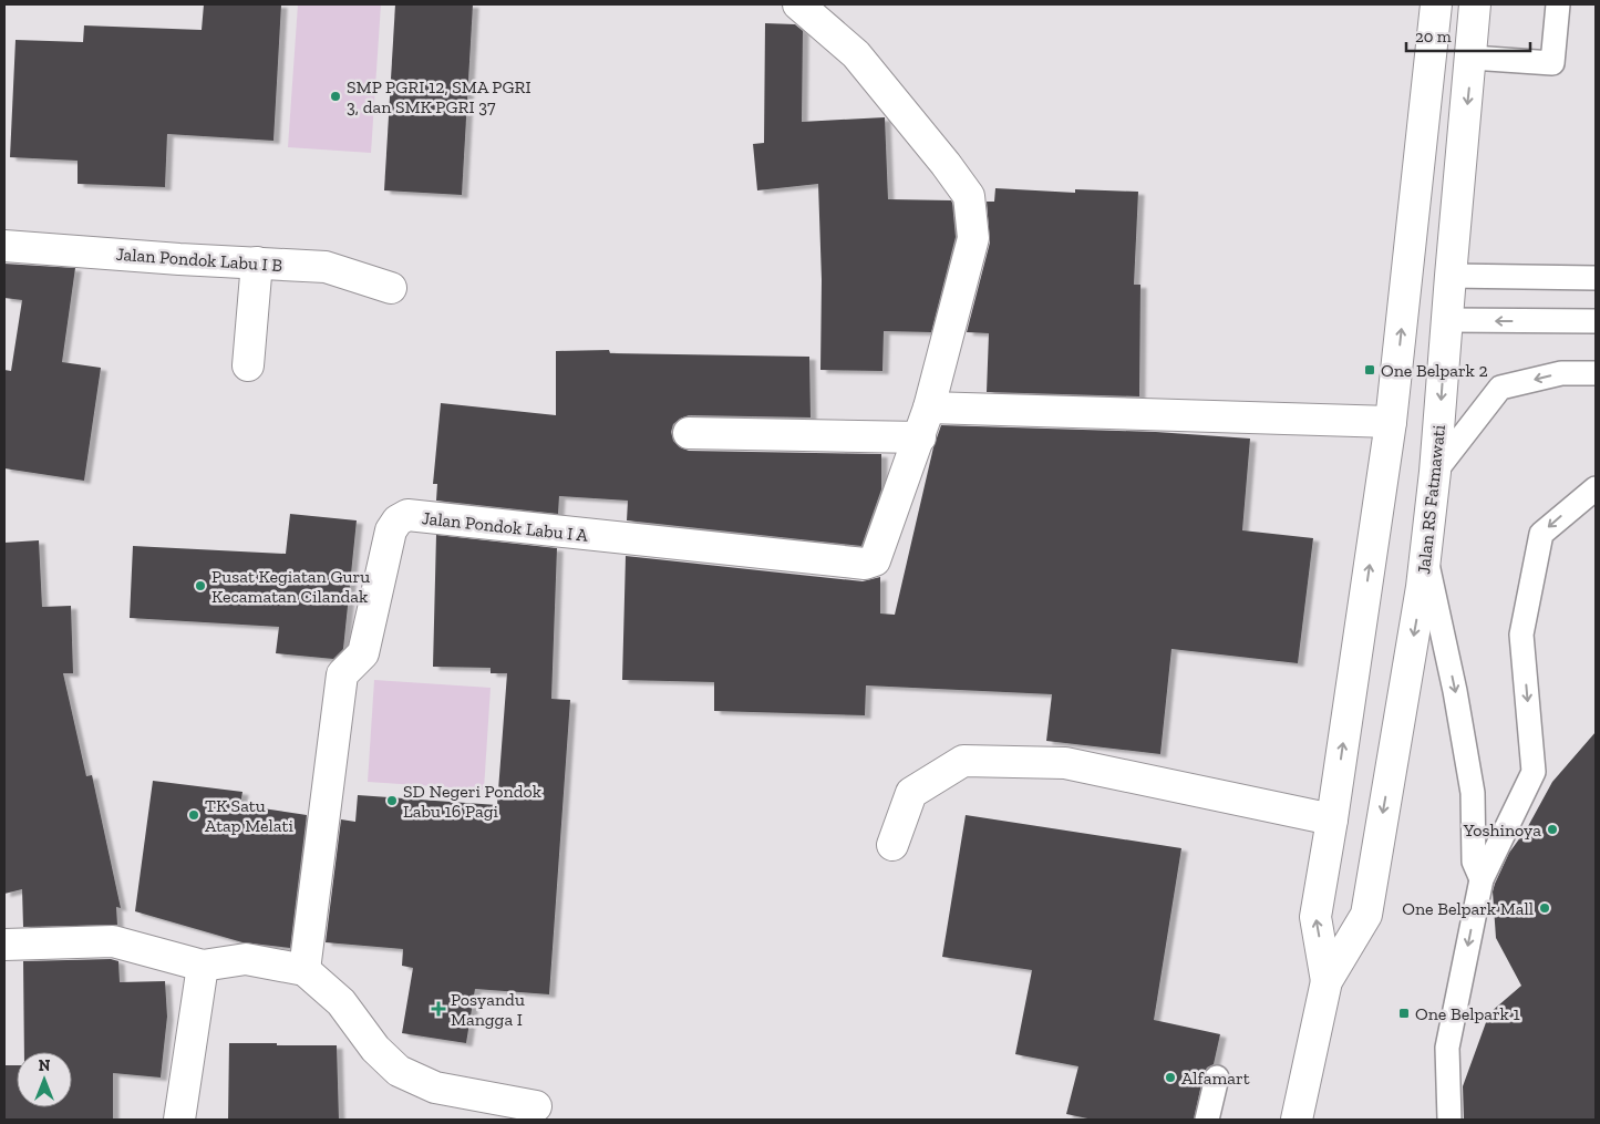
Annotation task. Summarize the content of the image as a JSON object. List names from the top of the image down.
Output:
{
  "streets": {
    "street": ["Jalan Pondok Labu I B", "Jalan RS Fatmawati", "Jalan Pondok Labu I A"]
  },
  "places": {
    "other": [
      "SMP PGRI 12, SMA PGRI 3, dan SMK PGRI 37",
      "Pusat Kegiatan Guru Kecamatan Cilandak",
      "SD Negeri Pondok Labu 16 Pagi",
      "TK Satu Atap Melati",
      "Yoshinoya",
      "One Belpark Mall",
      "Alfamart"
    ],
    "transit": ["One Belpark 2", "One Belpark 1"],
    "health": ["Posyandu Mangga I"]
  },
  "scale_bar": "20 m",
  "north": "top"
}
